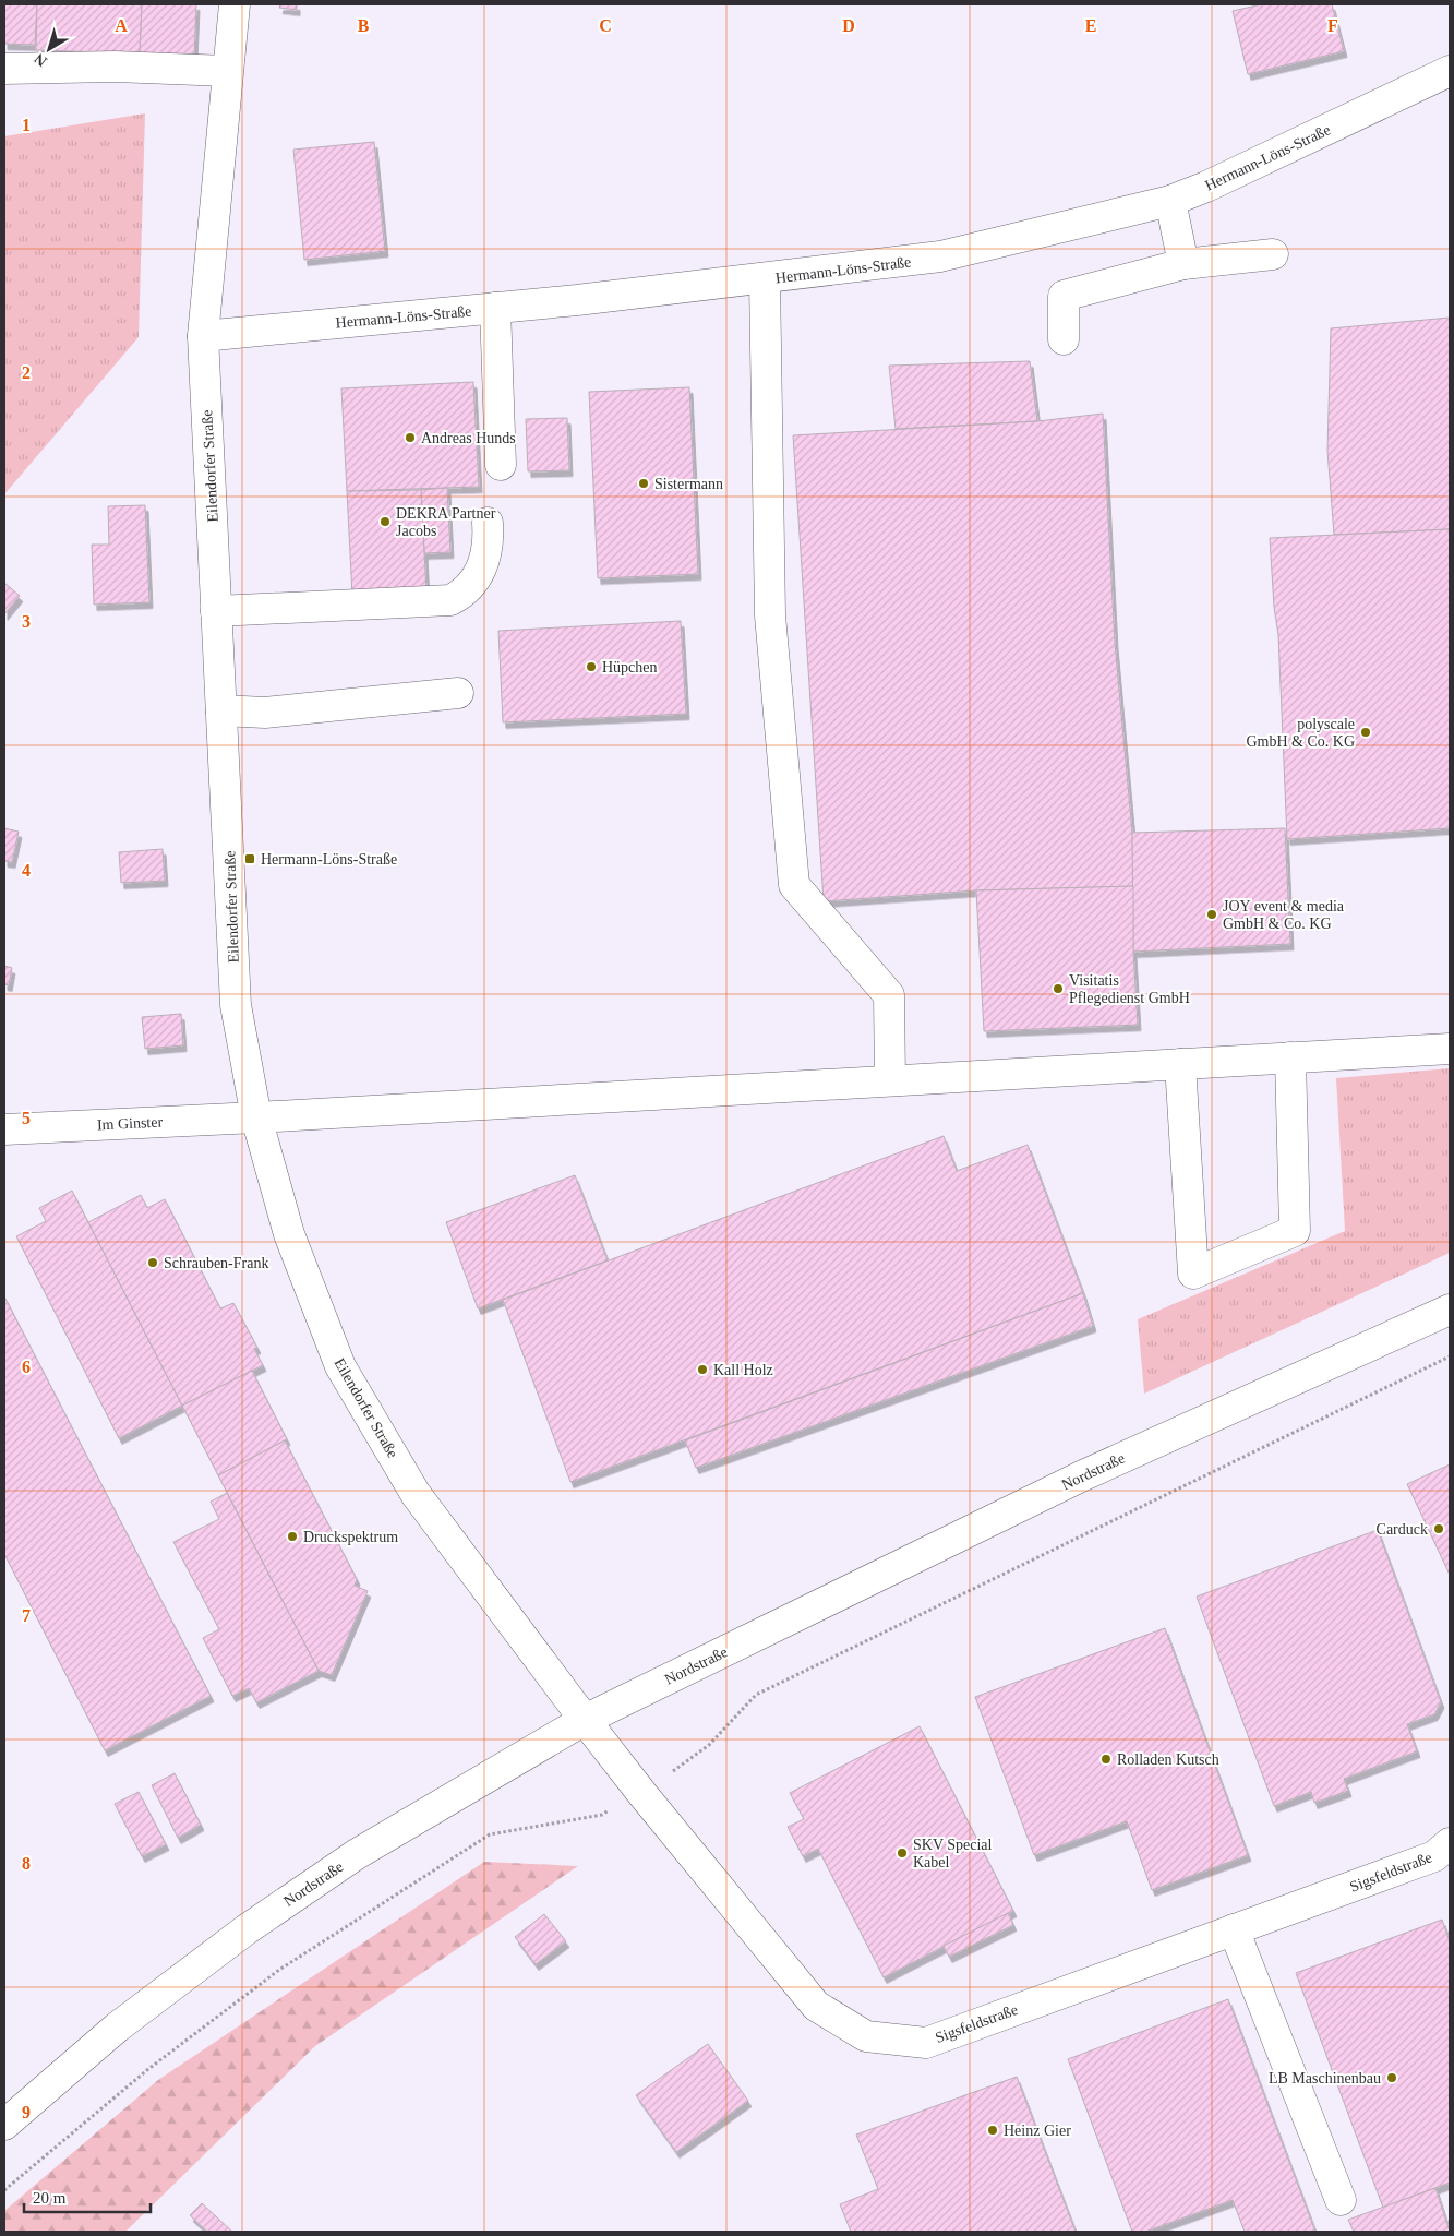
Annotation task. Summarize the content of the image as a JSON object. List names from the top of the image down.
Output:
{
  "streets": {
    "street": [
      "Hermann-Löns-Straße",
      "Eilendorfer Straße",
      "Im Ginster",
      "Nordstraße",
      "Sigsfeldstraße"
    ]
  },
  "crossings": [
    ["Hermann-Löns-Straße", "Eilendorfer Straße"],
    ["Eilendorfer Straße", "Im Ginster"],
    ["Eilendorfer Straße", "Nordstraße"],
    ["Eilendorfer Straße", "Sigsfeldstraße"],
    ["Nordstraße", "Sigsfeldstraße"]
  ],
  "places": {
    "other": [
      "Andreas Hunds",
      "Sistermann",
      "DEKRA Partner Jacobs",
      "Hüpchen",
      "polyscale GmbH & Co. KG",
      "JOY event & media GmbH & Co. KG",
      "Visitatis Pflegedienst GmbH",
      "Schrauben-Frank",
      "Kall Holz",
      "Carduck",
      "Druckspektrum",
      "Rolladen Kutsch",
      "SKV Special Kabel",
      "LB Maschinenbau",
      "Heinz Gier"
    ],
    "transit": ["Hermann-Löns-Straße"]
  },
  "scale_bar": "20 m",
  "north": "bottom left",
  "grid": {
    "columns": [
      "A",
      "B",
      "C",
      "D",
      "E",
      "F"
    ],
    "rows": [
      "1",
      "2",
      "3",
      "4",
      "5",
      "6",
      "7",
      "8",
      "9"
    ]
  }
}
